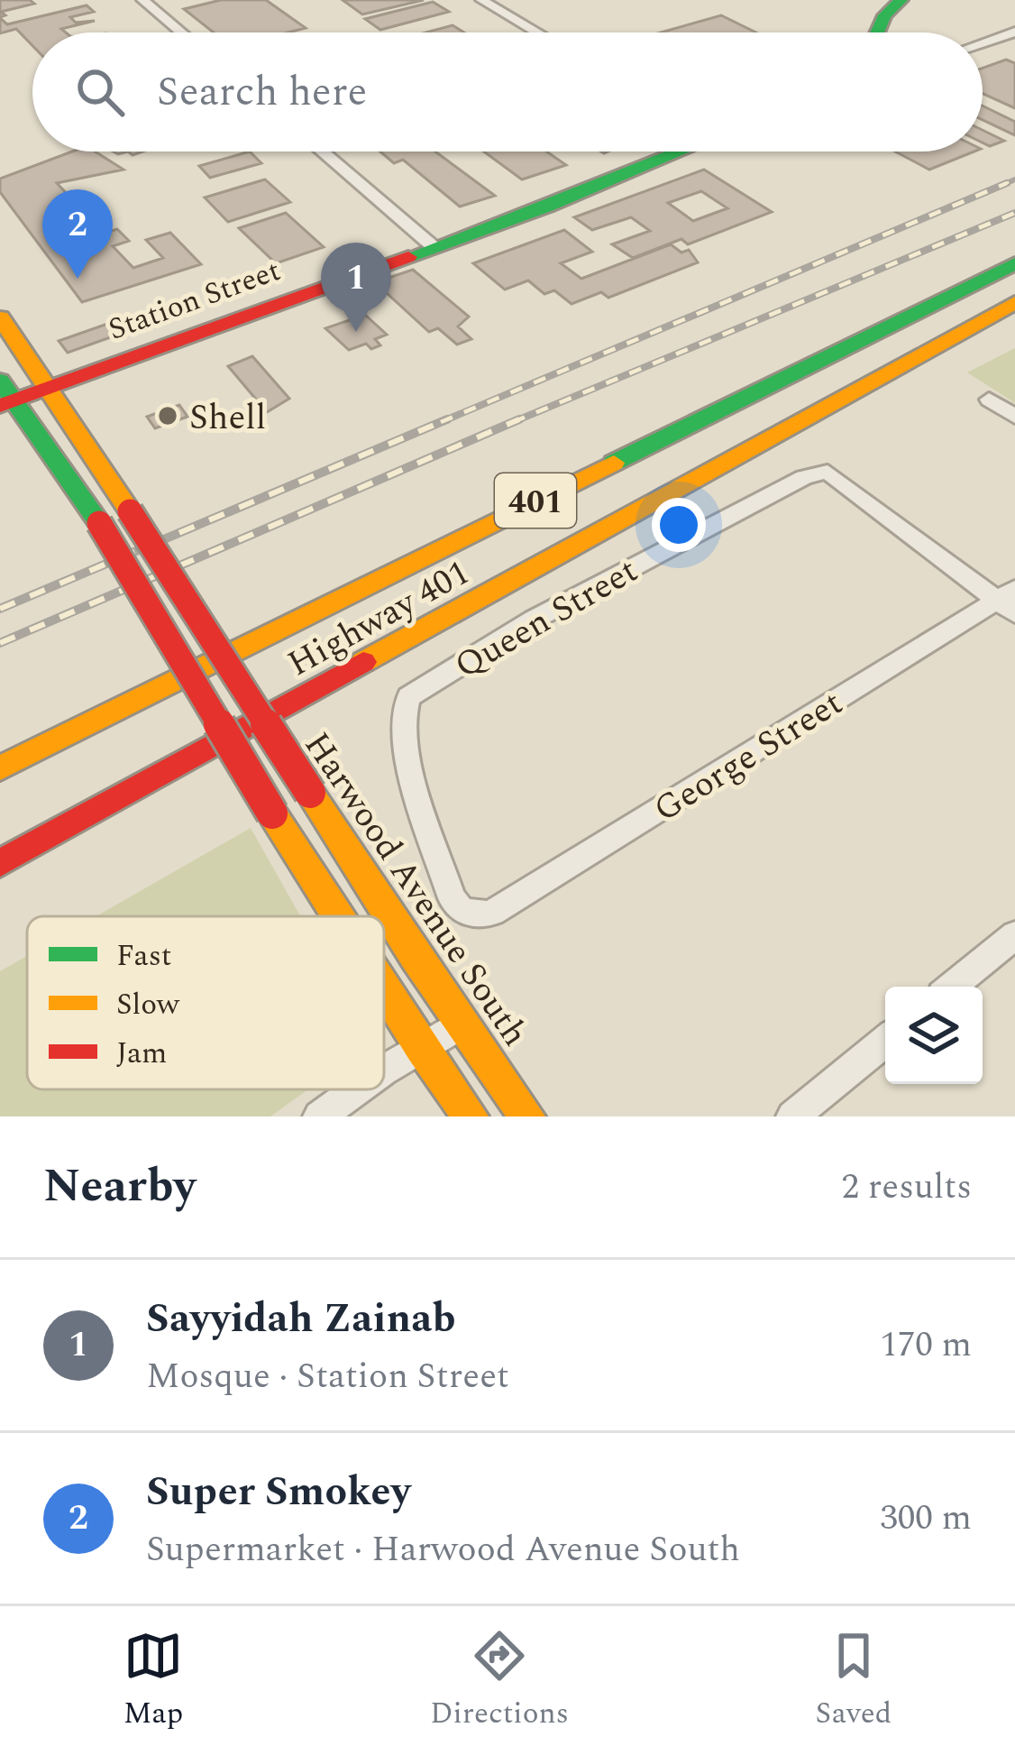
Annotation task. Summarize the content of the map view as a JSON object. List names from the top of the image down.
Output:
{
  "streets": {
    "main road": [
      "Station Street",
      "401",
      "Highway 401",
      "Harwood Avenue South"
    ],
    "street": ["Queen Street", "George Street"]
  },
  "crossings": [
    ["Station Street", "Harwood Avenue South"],
    ["Queen Street", "George Street"]
  ],
  "places": ["Shell"],
  "legend": ["Fast", "Slow", "Jam"],
  "page": {
    "search": "Search here",
    "pins": ["2", "1"],
    "heading": ["Nearby", "2 results"],
    "list": [
      {
        "mark": "1",
        "name": "Sayyidah Zainab",
        "note": "Mosque · Station Street",
        "value": "170 m"
      },
      {
        "mark": "2",
        "name": "Super Smokey",
        "note": "Supermarket · Harwood Avenue South",
        "value": "300 m"
      }
    ],
    "nav": ["Map", "Directions", "Saved"]
  }
}
